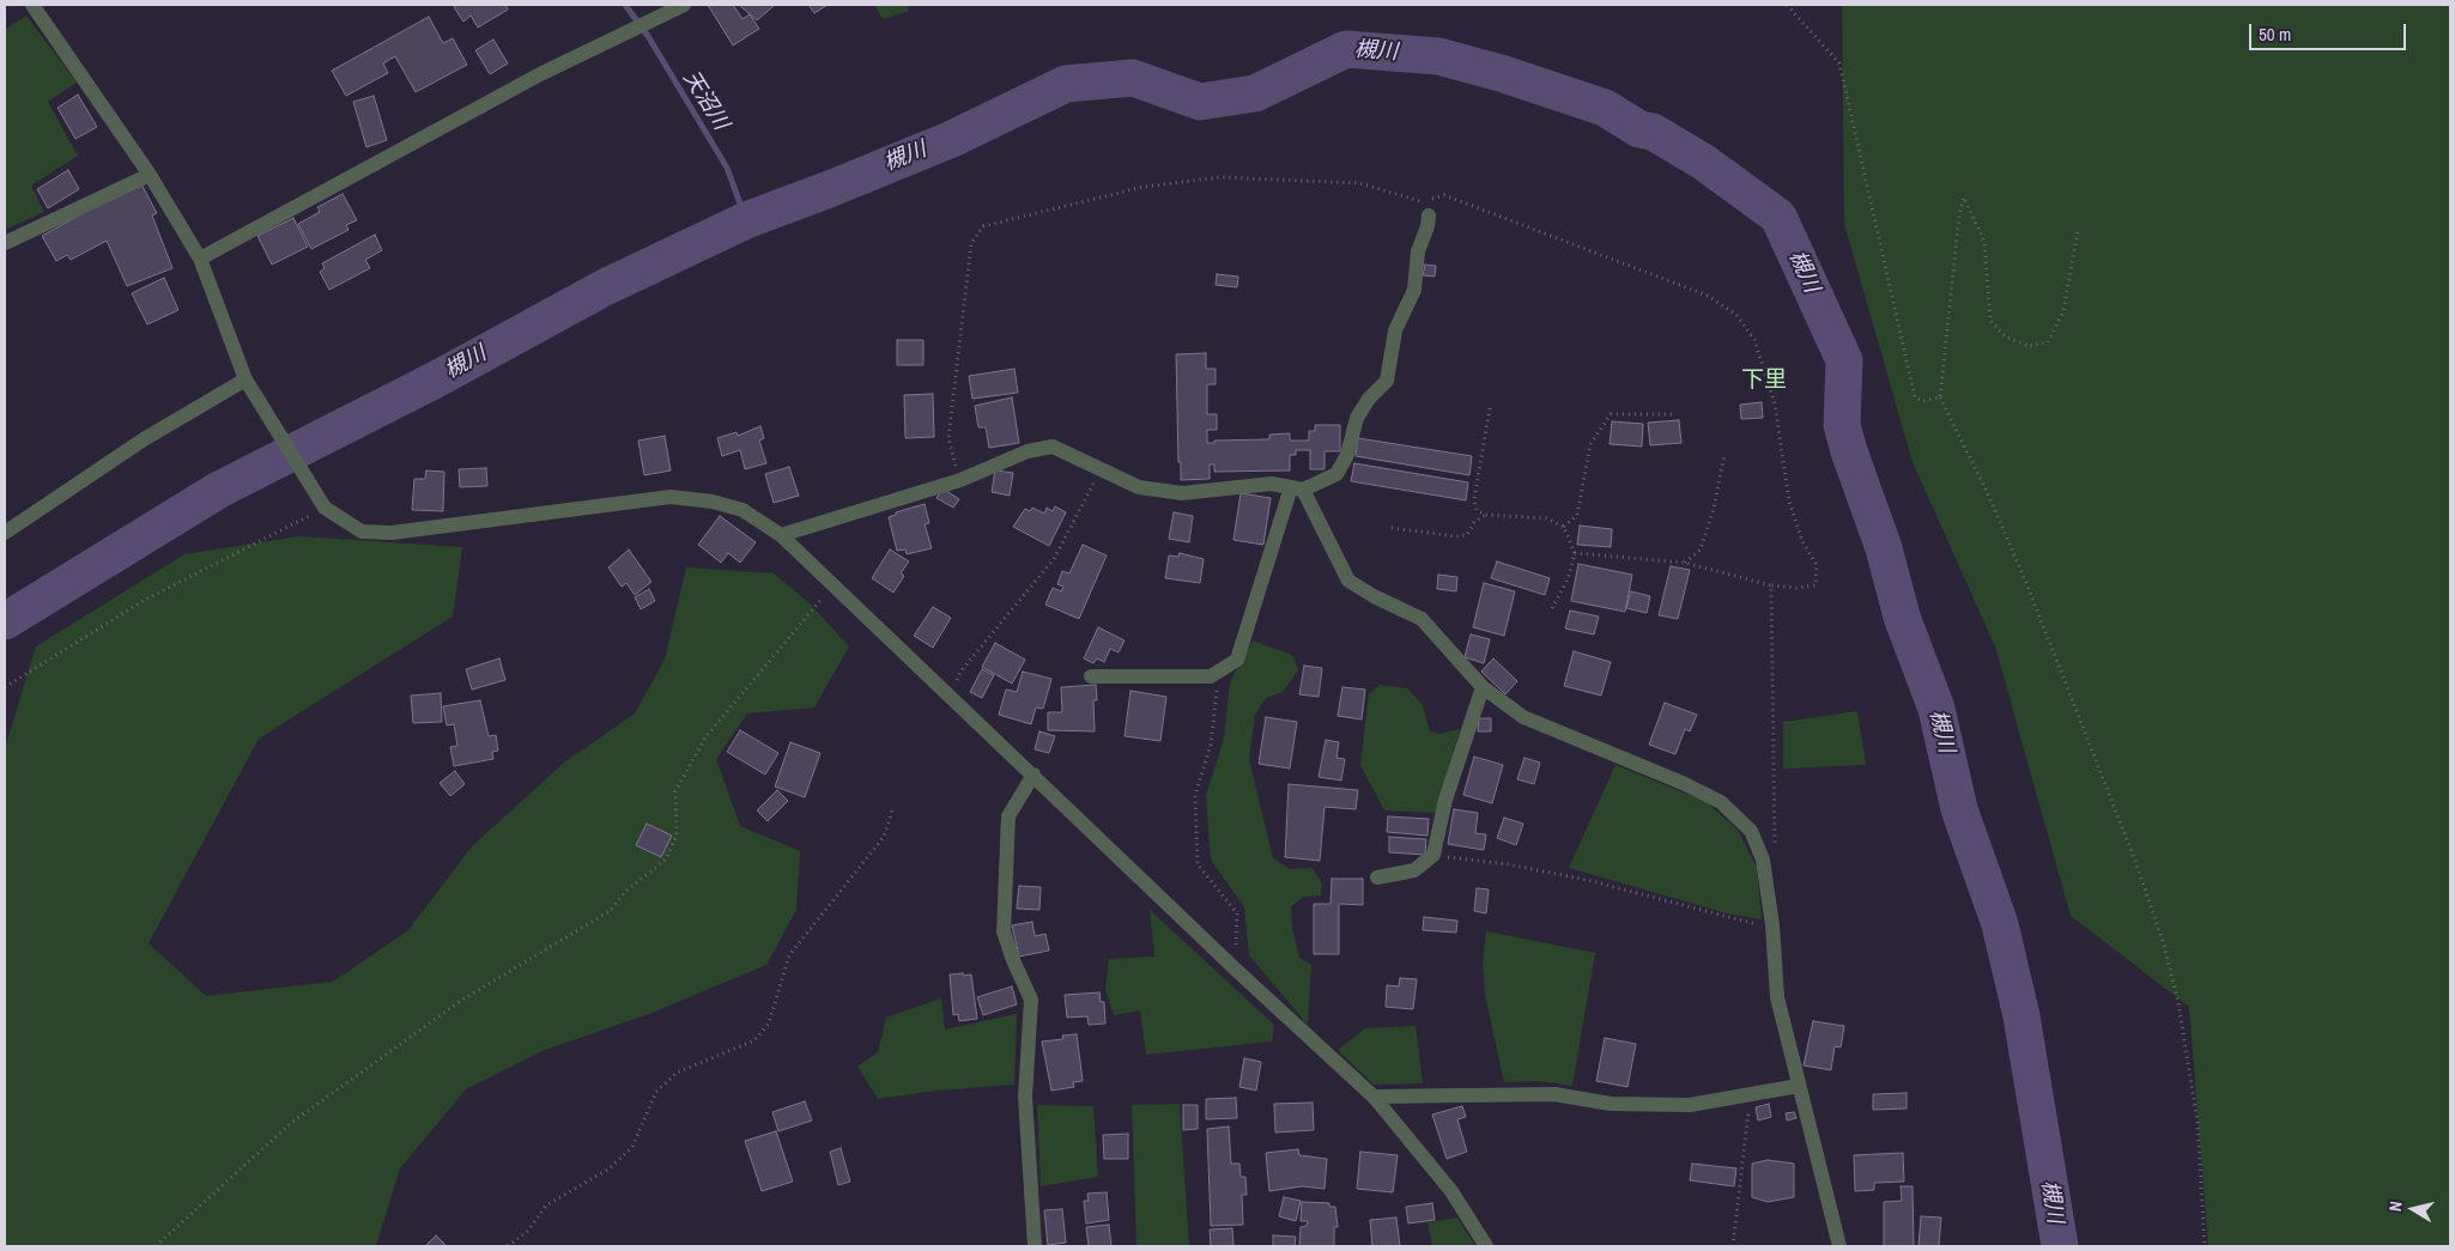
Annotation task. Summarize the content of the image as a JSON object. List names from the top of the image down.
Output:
{
  "districts": ["下里"],
  "water": ["槻川", "天沼川"],
  "scale_bar": "50 m",
  "north": "left"
}
